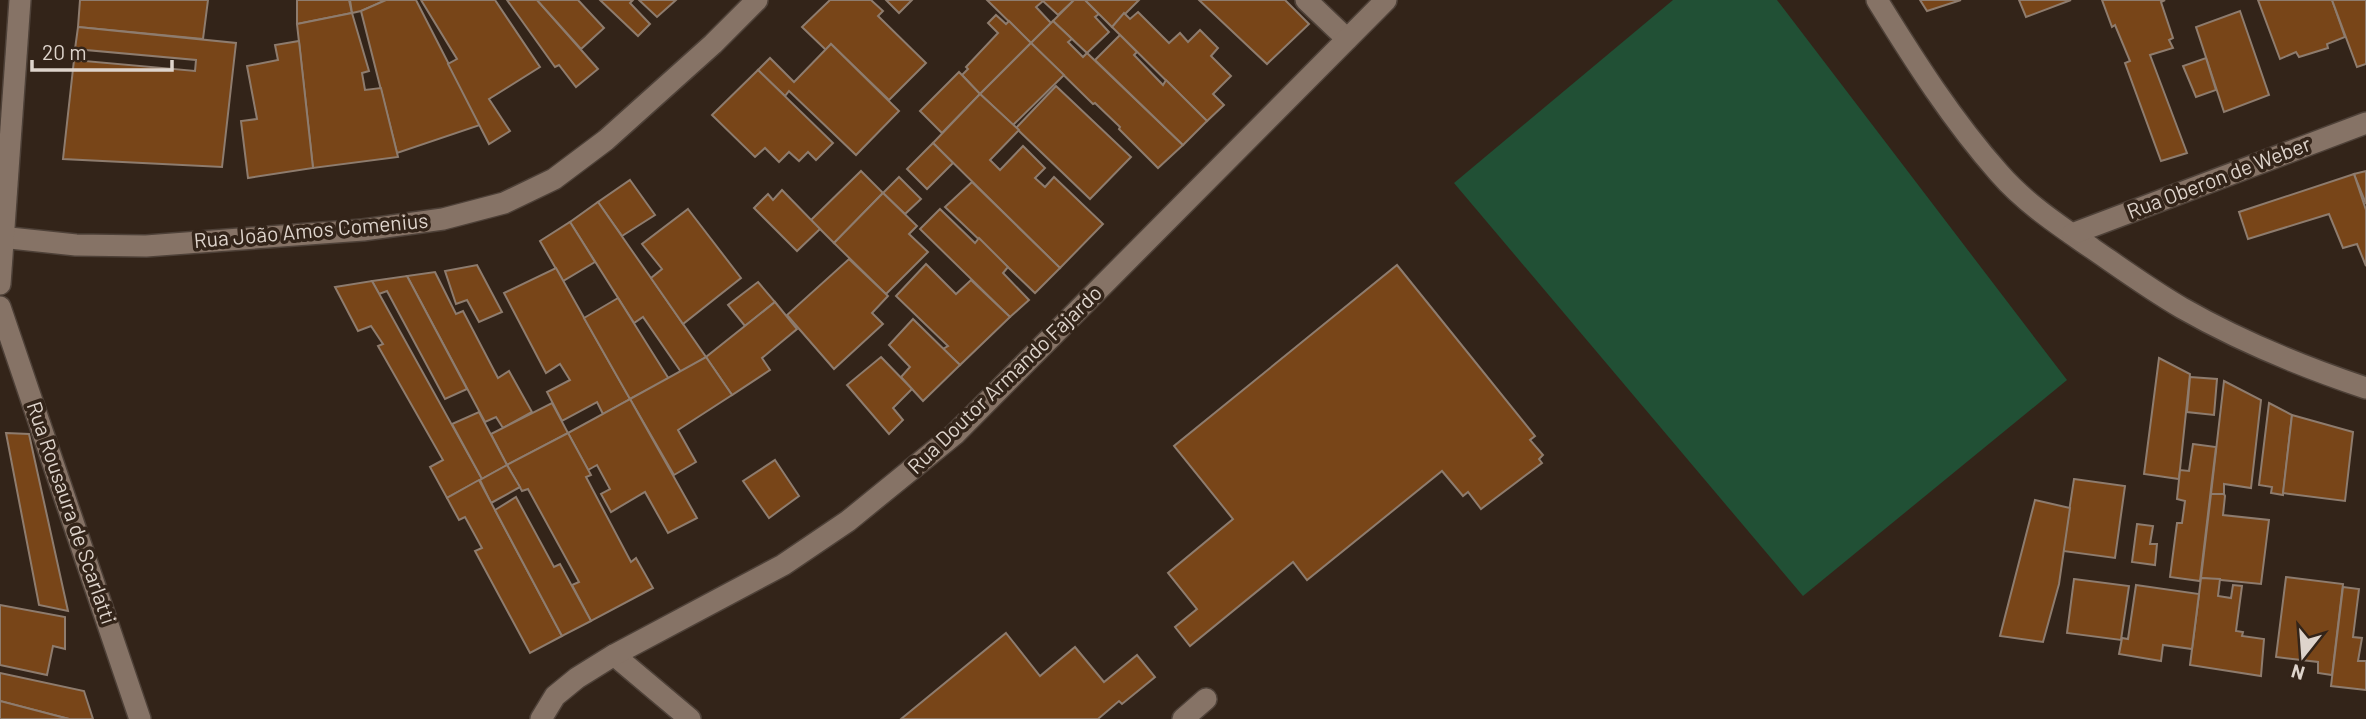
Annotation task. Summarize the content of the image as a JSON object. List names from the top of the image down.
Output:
{
  "streets": {
    "street": [
      "Rua Oberon de Weber",
      "Rua João Amos Comenius",
      "Rua Doutor Armando Fajardo",
      "Rua Rousaura de Scarlatti"
    ]
  },
  "scale_bar": "20 m",
  "north": "bottom"
}
